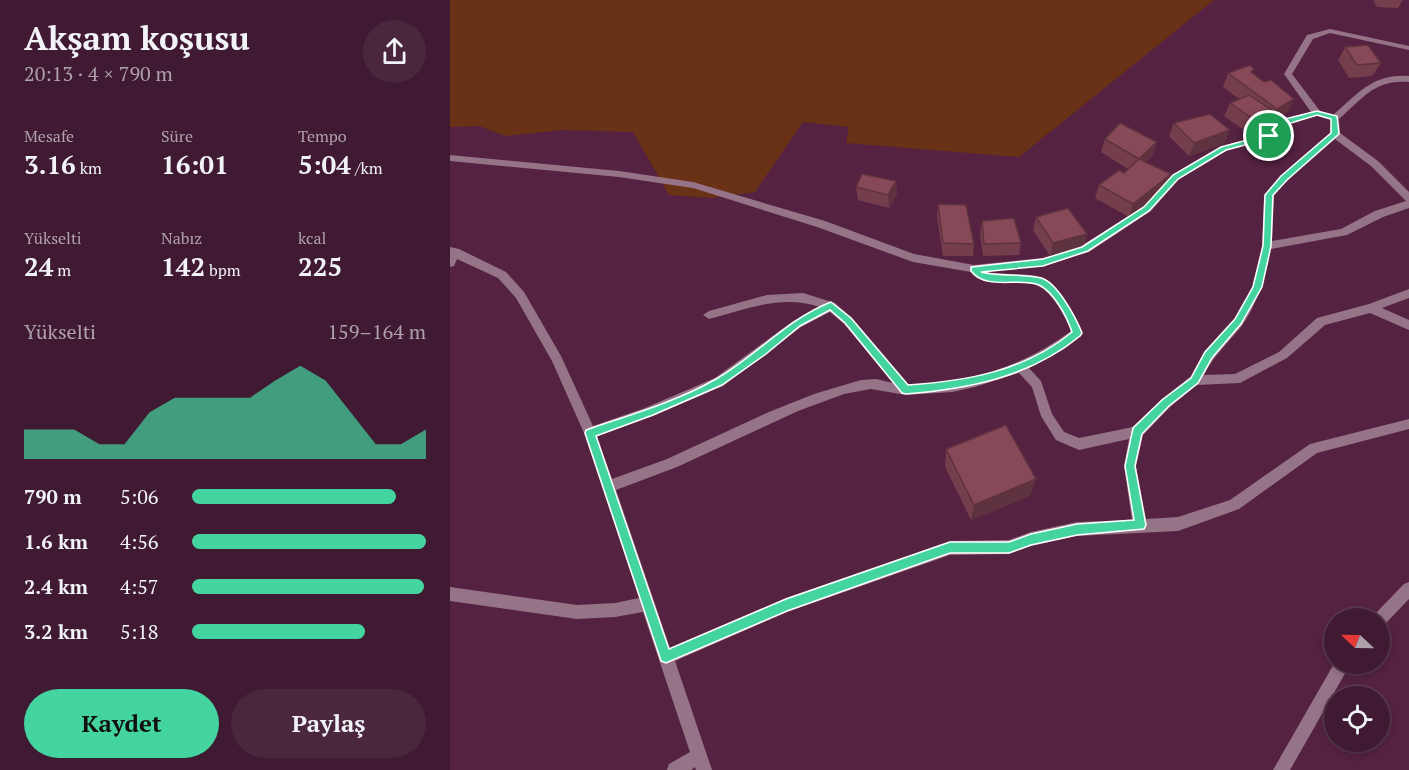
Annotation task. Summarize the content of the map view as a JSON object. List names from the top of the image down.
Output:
{
  "north": "left",
  "page": {
    "heading": ["Akşam koşusu", "20:13 · 4 × 790 m"],
    "stats": [
      ["Mesafe", "3.16 km"],
      ["Süre", "16:01"],
      ["Tempo", "5:04 /km"],
      ["Yükselti", "24 m"],
      ["Nabız", "142 bpm"],
      ["kcal", "225"]
    ],
    "chart": ["Yükselti", "159–164 m"],
    "list": [
      {
        "name": "790 m",
        "note": "5:06"
      },
      {
        "name": "1.6 km",
        "note": "4:56"
      },
      {
        "name": "2.4 km",
        "note": "4:57"
      },
      {
        "name": "3.2 km",
        "note": "5:18"
      }
    ],
    "buttons": ["Kaydet", "Paylaş"]
  }
}
